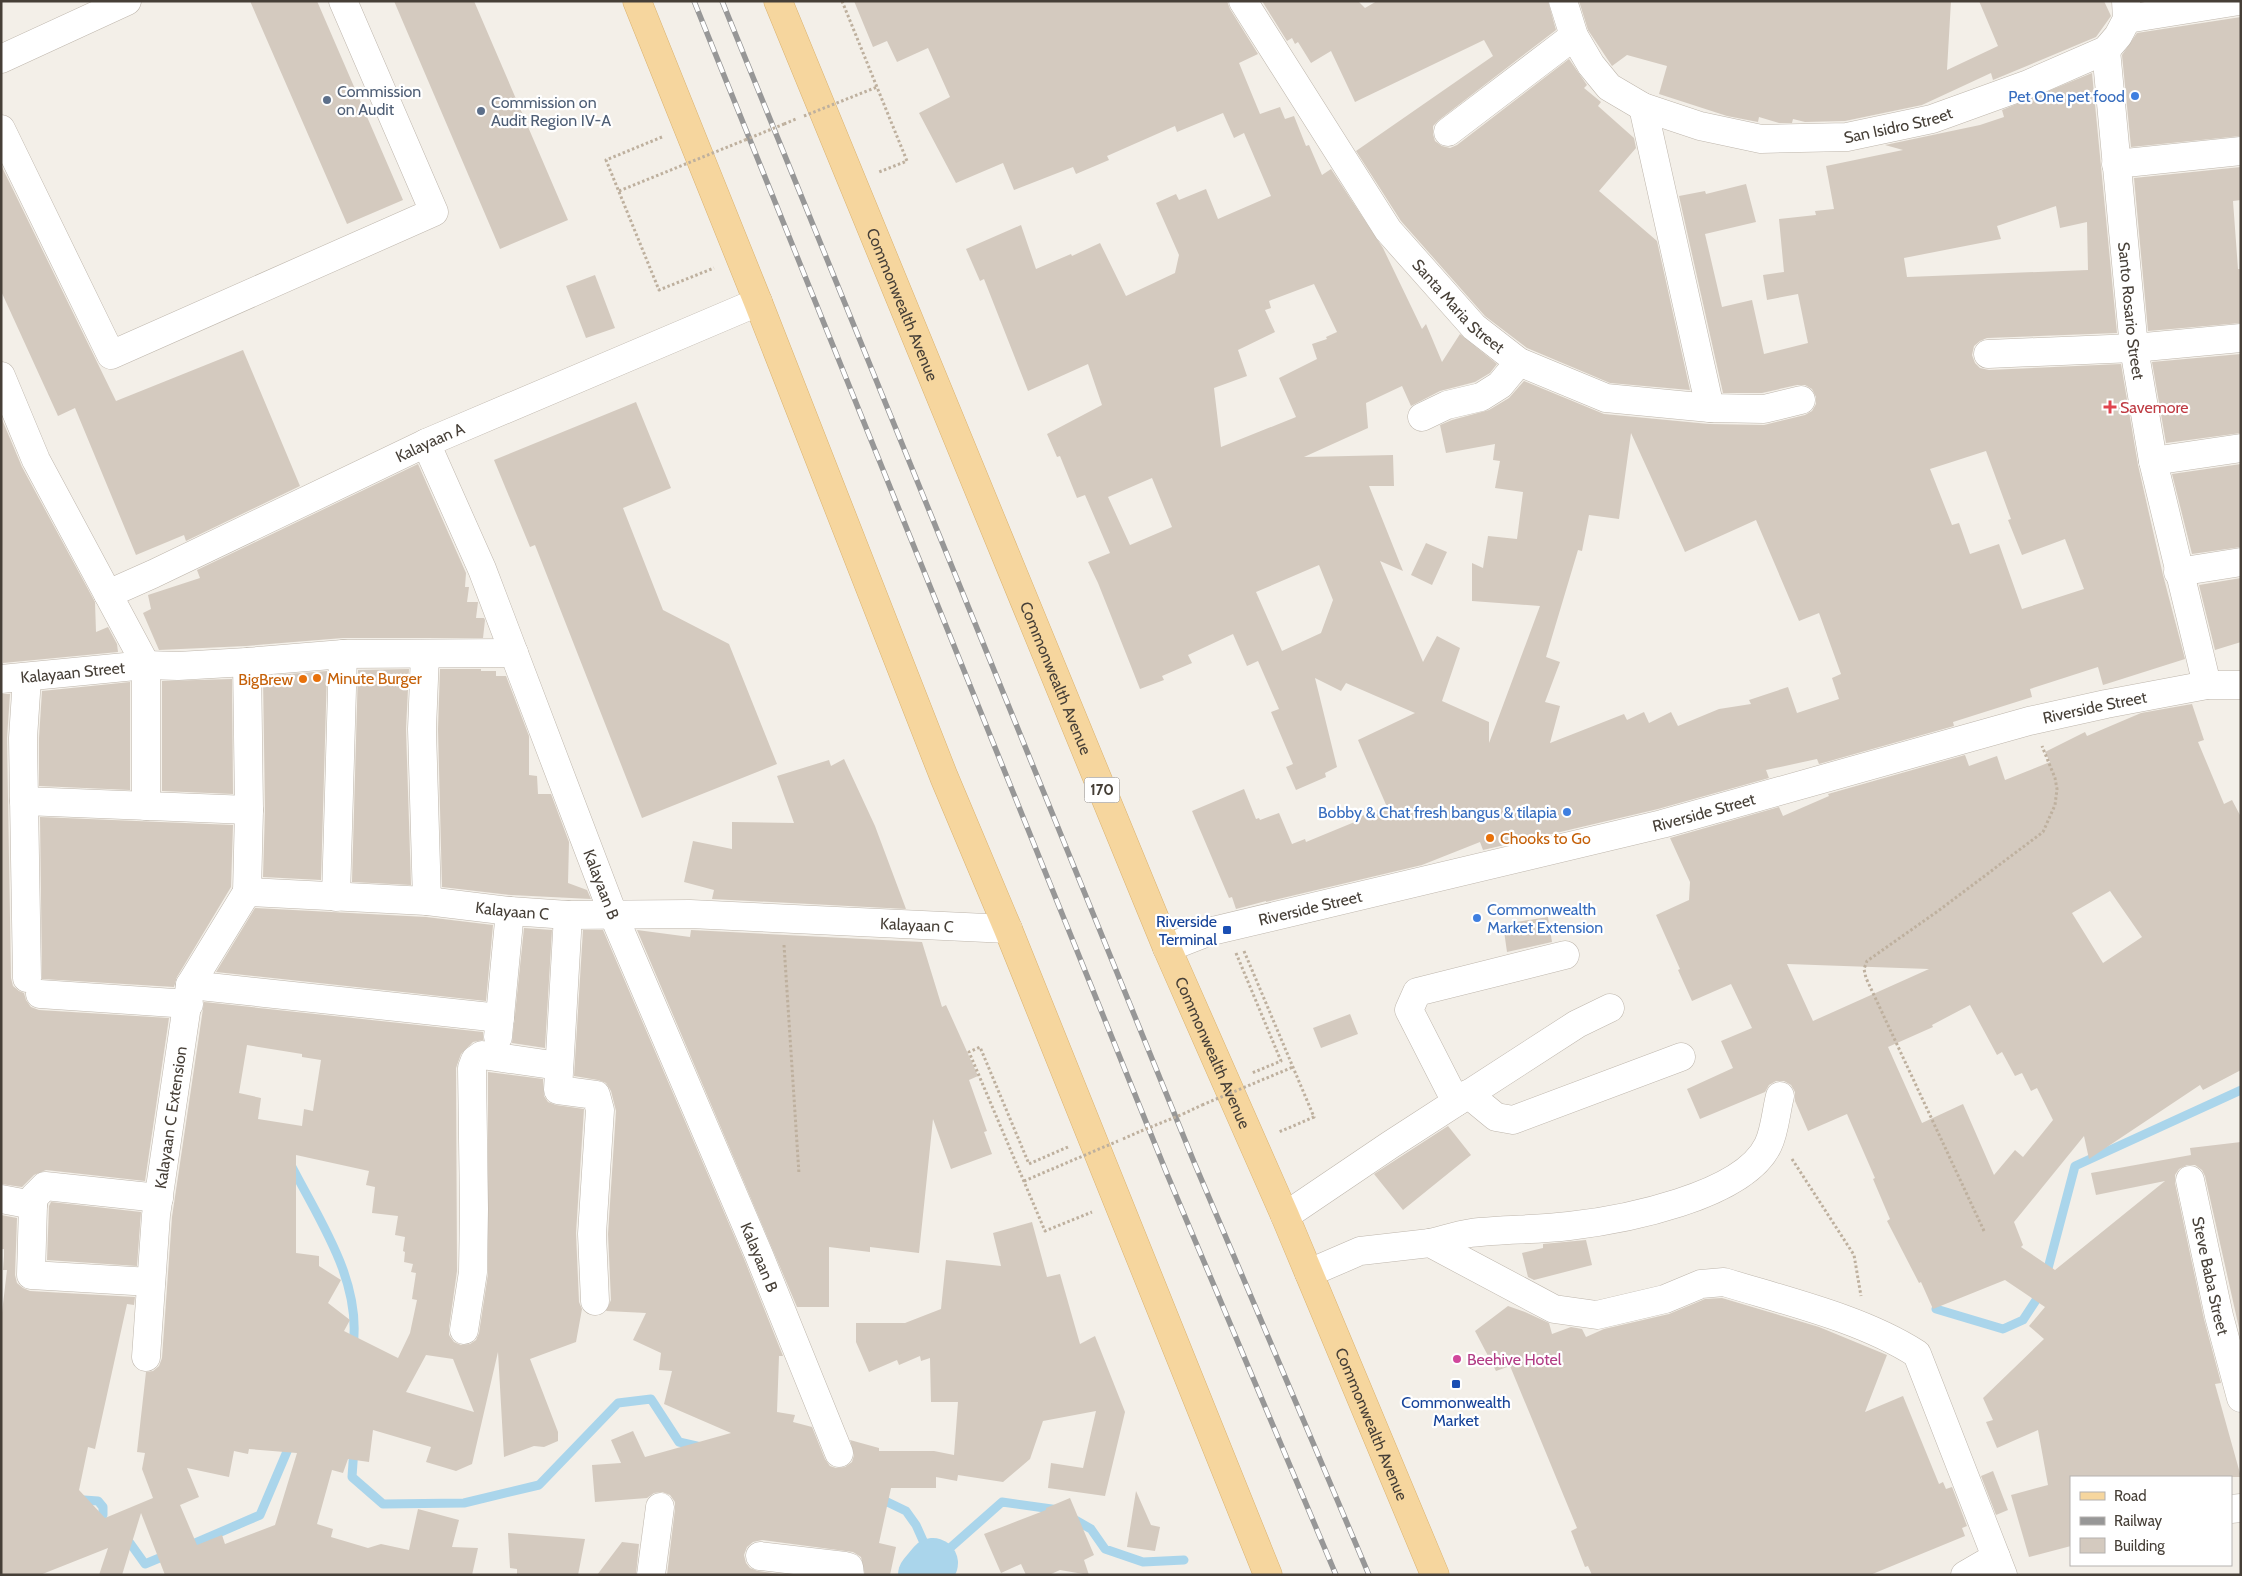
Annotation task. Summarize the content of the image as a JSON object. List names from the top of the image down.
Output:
{
  "streets": {
    "main road": ["Commonwealth Avenue", "170"],
    "street": [
      "San Isidro Street",
      "Santa Maria Street",
      "Santo Rosario Street",
      "Kalayaan A",
      "Kalayaan Street",
      "Riverside Street",
      "Kalayaan B",
      "Kalayaan C",
      "Kalayaan C Extension",
      "Steve Baba Street"
    ]
  },
  "crossings": [
    ["San Isidro Street", "Santo Rosario Street"],
    ["Commonwealth Avenue", "Riverside Street"],
    ["Santo Rosario Street", "Riverside Street"],
    ["Kalayaan A", "Kalayaan B"],
    ["Kalayaan B", "Kalayaan C"],
    ["Kalayaan C", "Kalayaan C Extension"]
  ],
  "places": {
    "other": [
      "Pet One pet food",
      "Commission on Audit",
      "Commission on Audit Region IV-A",
      "Minute Burger",
      "BigBrew",
      "Bobby & Chat fresh bangus & tilapia",
      "Chooks to Go",
      "Commonwealth Market Extension",
      "Beehive Hotel"
    ],
    "health": ["Savemore"],
    "transit": ["Riverside Terminal", "Commonwealth Market"]
  },
  "legend": ["Road", "Railway", "Building"]
}
